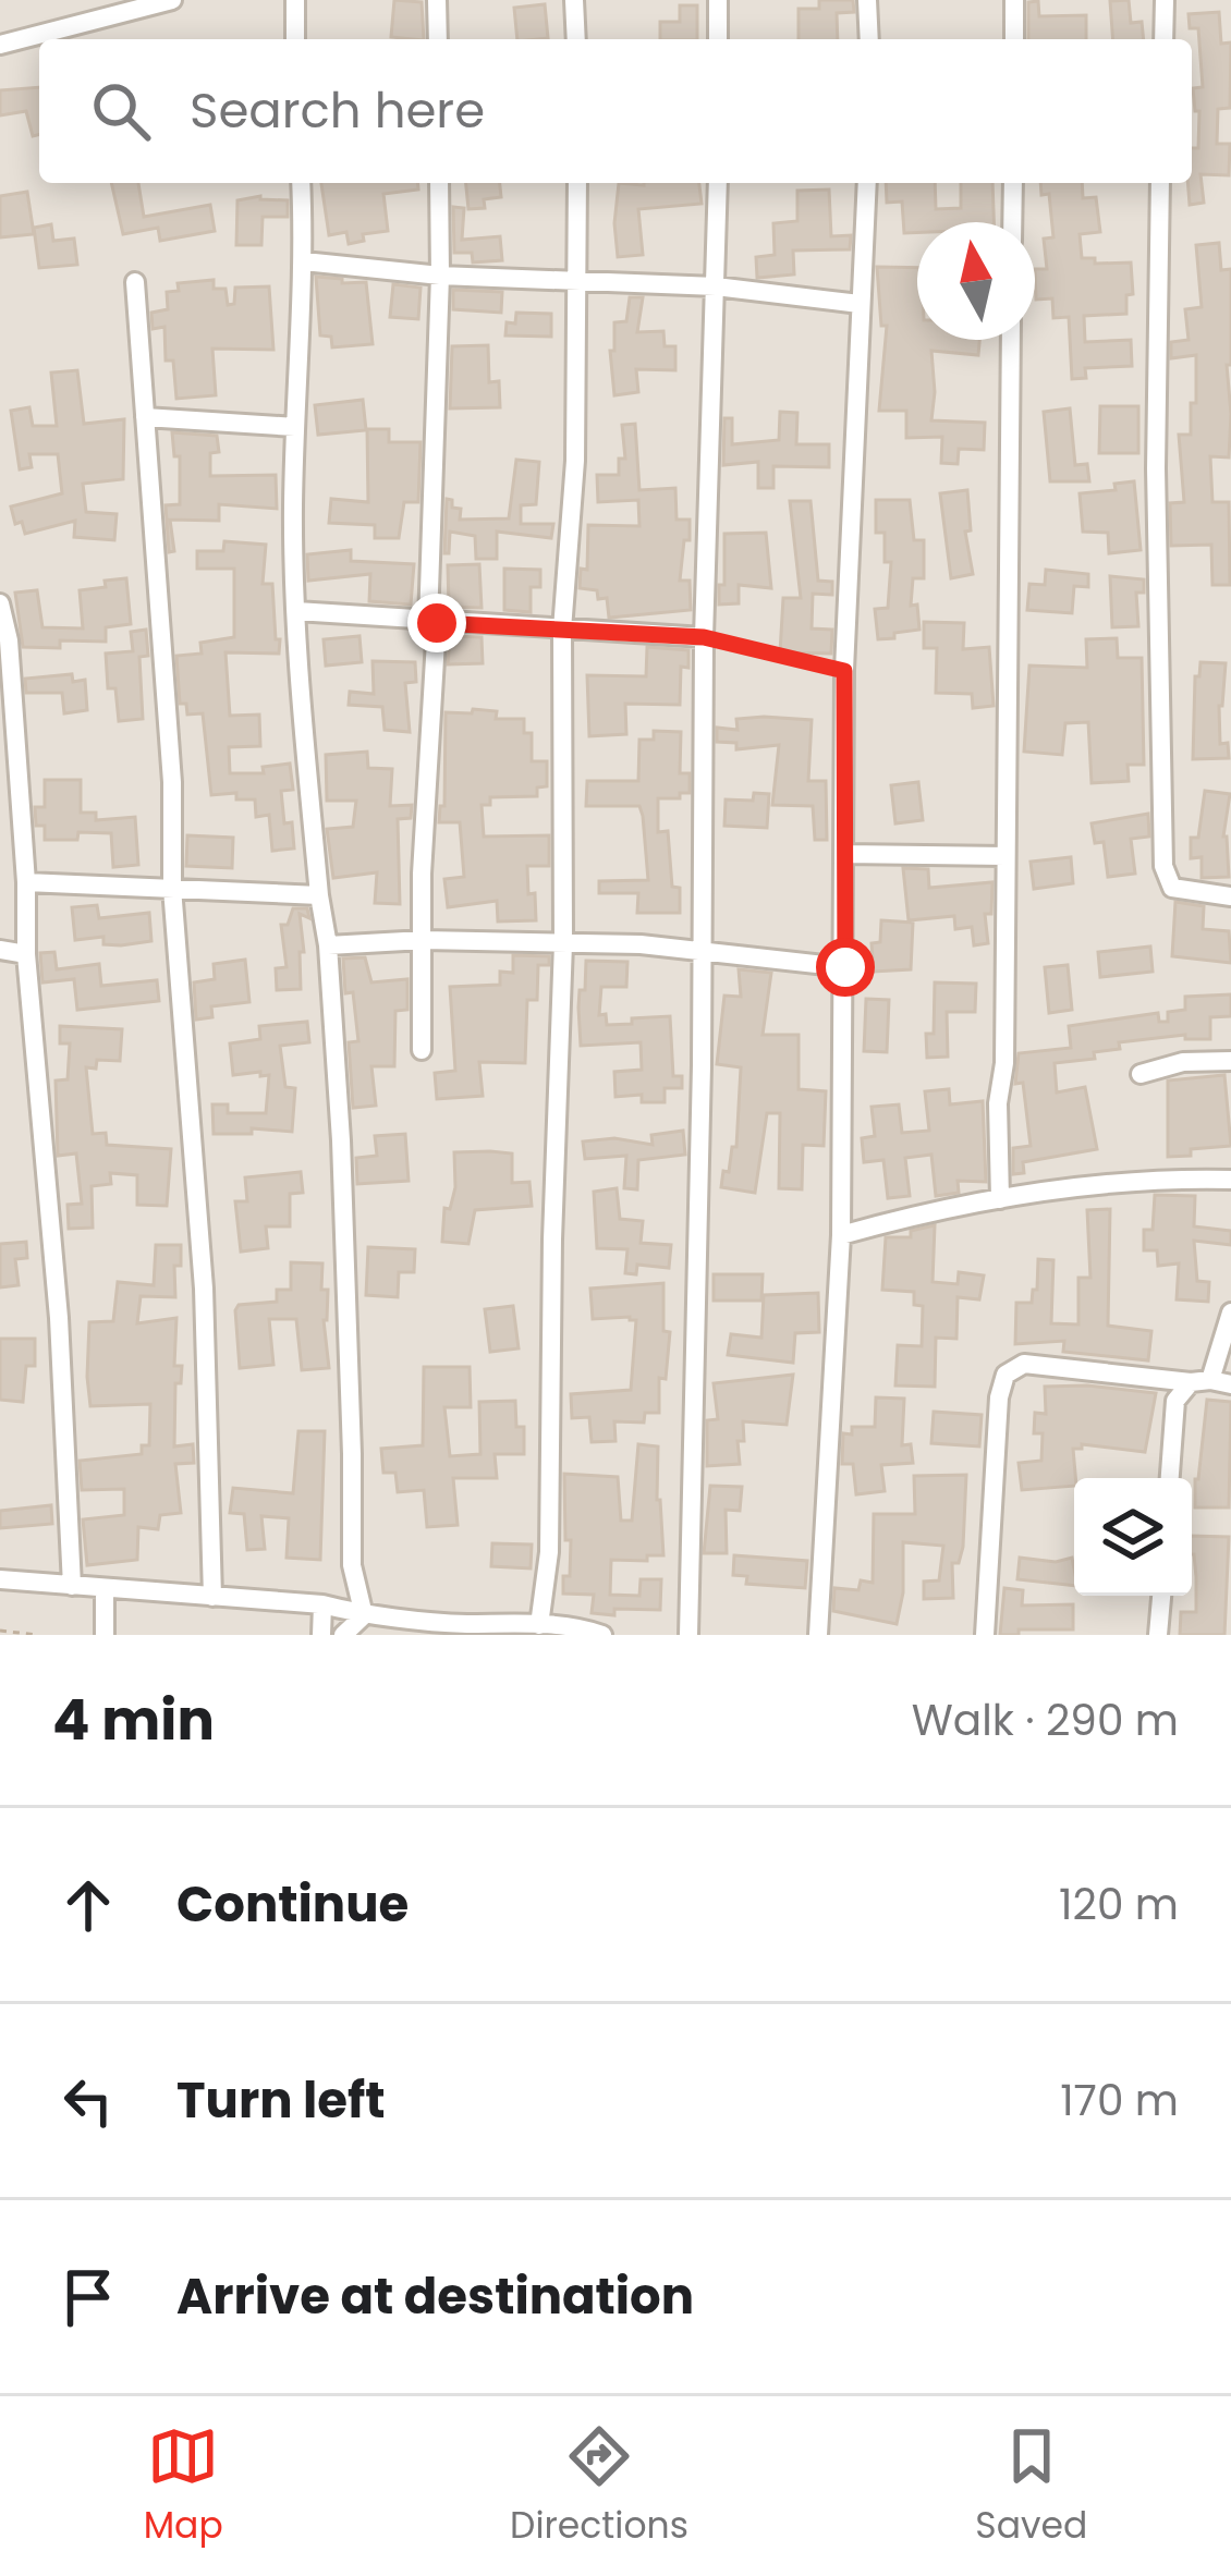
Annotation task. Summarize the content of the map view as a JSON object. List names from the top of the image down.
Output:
{
  "north": "top",
  "page": {
    "search": "Search here",
    "heading": ["4 min", "Walk · 290 m"],
    "list": [
      ["Continue", "120 m"],
      ["Turn left", "170 m"],
      "Arrive at destination"
    ],
    "nav": ["Map", "Directions", "Saved"]
  }
}
